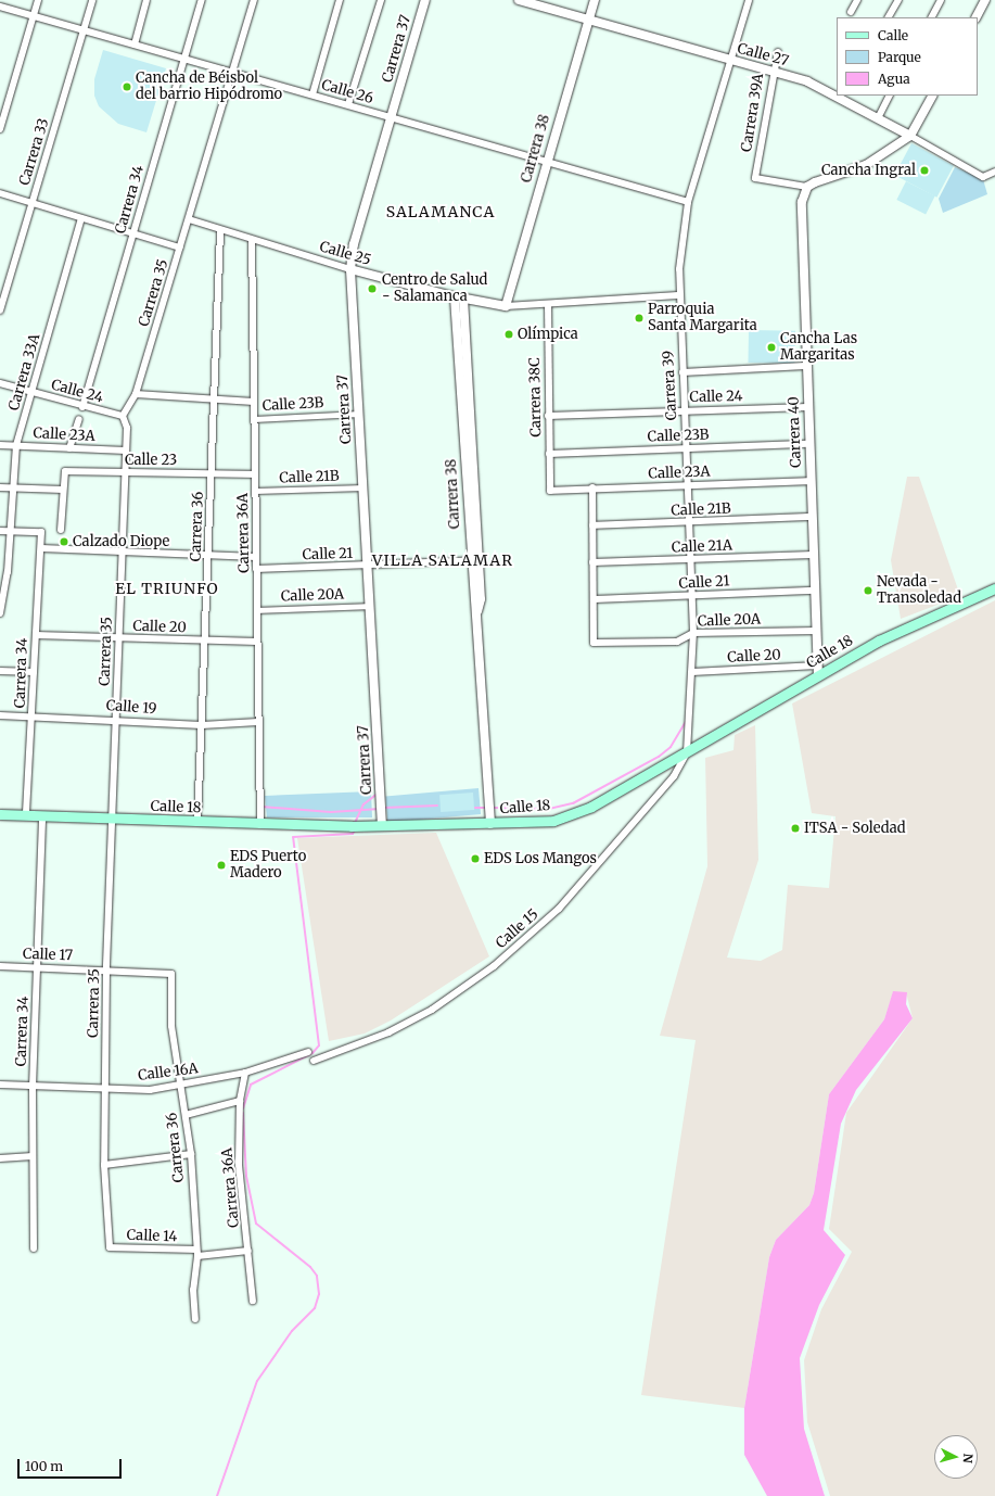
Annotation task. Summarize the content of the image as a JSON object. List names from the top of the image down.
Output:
{
  "streets": {
    "main road": ["Calle 18"],
    "street": [
      "Carrera 37",
      "Calle 27",
      "Calle 26",
      "Carrera 39A",
      "Carrera 38",
      "Carrera 33",
      "Carrera 34",
      "Calle 25",
      "Carrera 35",
      "Carrera 33A",
      "Carrera 39",
      "Calle 24",
      "Carrera 38C",
      "Calle 23B",
      "Carrera 40",
      "Calle 23A",
      "Calle 23",
      "Calle 21B",
      "Carrera 36",
      "Carrera 36A",
      "Calle 21A",
      "Calle 21",
      "Calle 20A",
      "Calle 20",
      "Calle 19",
      "Calle 15",
      "Calle 17",
      "Calle 16A",
      "Calle 14"
    ]
  },
  "crossings": [
    ["Carrera 37", "Calle 26"],
    ["Carrera 37", "Calle 25"],
    ["Carrera 37", "Calle 23B"],
    ["Carrera 37", "Calle 21B"],
    ["Carrera 37", "Calle 21"],
    ["Carrera 37", "Calle 20A"],
    ["Carrera 37", "Calle 18"],
    ["Calle 27", "Carrera 39A"],
    ["Calle 27", "Carrera 38"],
    ["Calle 27", "Carrera 39"],
    ["Calle 26", "Carrera 38"],
    ["Calle 26", "Carrera 33"],
    ["Calle 26", "Carrera 34"],
    ["Calle 26", "Carrera 35"],
    ["Calle 26", "Carrera 39"],
    ["Carrera 39A", "Carrera 40"],
    ["Carrera 38", "Calle 25"],
    ["Carrera 38", "Calle 21"],
    ["Carrera 38", "Calle 18"],
    ["Carrera 34", "Carrera 33A"],
    ["Carrera 34", "Calle 24"],
    ["Carrera 34", "Calle 20"],
    ["Carrera 34", "Calle 18"],
    ["Carrera 34", "Calle 19"],
    ["Carrera 34", "Calle 17"],
    ["Carrera 34", "Calle 16A"],
    ["Calle 25", "Carrera 35"],
    ["Calle 25", "Carrera 39"],
    ["Calle 25", "Carrera 38C"],
    ["Calle 25", "Carrera 36"],
    ["Calle 25", "Carrera 36A"],
    ["Carrera 35", "Calle 24"],
    ["Carrera 35", "Calle 23A"],
    ["Carrera 35", "Calle 23"],
    ["Carrera 35", "Calle 20"],
    ["Carrera 35", "Calle 18"],
    ["Carrera 35", "Calle 19"],
    ["Carrera 35", "Calle 17"],
    ["Carrera 35", "Calle 16A"],
    ["Carrera 35", "Calle 14"],
    ["Carrera 33A", "Calle 24"],
    ["Carrera 33A", "Calle 23A"],
    ["Carrera 39", "Calle 24"],
    ["Carrera 39", "Calle 23B"],
    ["Carrera 39", "Calle 23A"],
    ["Carrera 39", "Calle 21B"],
    ["Carrera 39", "Calle 21A"],
    ["Carrera 39", "Calle 21"],
    ["Carrera 39", "Calle 20A"],
    ["Carrera 39", "Calle 20"],
    ["Carrera 39", "Calle 18"],
    ["Carrera 39", "Calle 15"],
    ["Calle 24", "Carrera 38C"],
    ["Calle 24", "Carrera 40"],
    ["Carrera 38C", "Calle 23B"],
    ["Carrera 38C", "Calle 23A"],
    ["Calle 23B", "Carrera 40"],
    ["Calle 23B", "Carrera 36A"],
    ["Carrera 40", "Calle 23A"],
    ["Carrera 40", "Calle 21B"],
    ["Carrera 40", "Calle 21A"],
    ["Carrera 40", "Calle 21"],
    ["Carrera 40", "Calle 20A"],
    ["Carrera 40", "Calle 20"],
    ["Carrera 40", "Calle 18"],
    ["Calle 23", "Carrera 36"],
    ["Calle 23", "Carrera 36A"],
    ["Calle 21B", "Carrera 36A"],
    ["Carrera 36", "Calle 20"],
    ["Carrera 36", "Calle 18"],
    ["Carrera 36", "Calle 19"],
    ["Carrera 36", "Calle 17"],
    ["Carrera 36", "Calle 16A"],
    ["Carrera 36", "Calle 14"],
    ["Carrera 36A", "Calle 21"],
    ["Carrera 36A", "Calle 20A"],
    ["Carrera 36A", "Calle 20"],
    ["Carrera 36A", "Calle 18"],
    ["Carrera 36A", "Calle 19"],
    ["Carrera 36A", "Calle 16A"],
    ["Carrera 36A", "Calle 14"],
    ["Calle 21", "Calle 20A"],
    ["Calle 18", "Calle 15"]
  ],
  "districts": ["SALAMANCA", "VILLA SALAMAR", "EL TRIUNFO"],
  "places": [
    "Cancha de Béisbol del barrio Hipódromo",
    "Cancha Ingral",
    "Centro de Salud - Salamanca",
    "Parroquia Santa Margarita",
    "Olímpica",
    "Cancha Las Margaritas",
    "Calzado Diope",
    "Nevada - Transoledad",
    "ITSA - Soledad",
    "EDS Los Mangos",
    "EDS Puerto Madero"
  ],
  "legend": ["Calle", "Parque", "Agua"],
  "scale_bar": "100 m",
  "north": "right"
}
